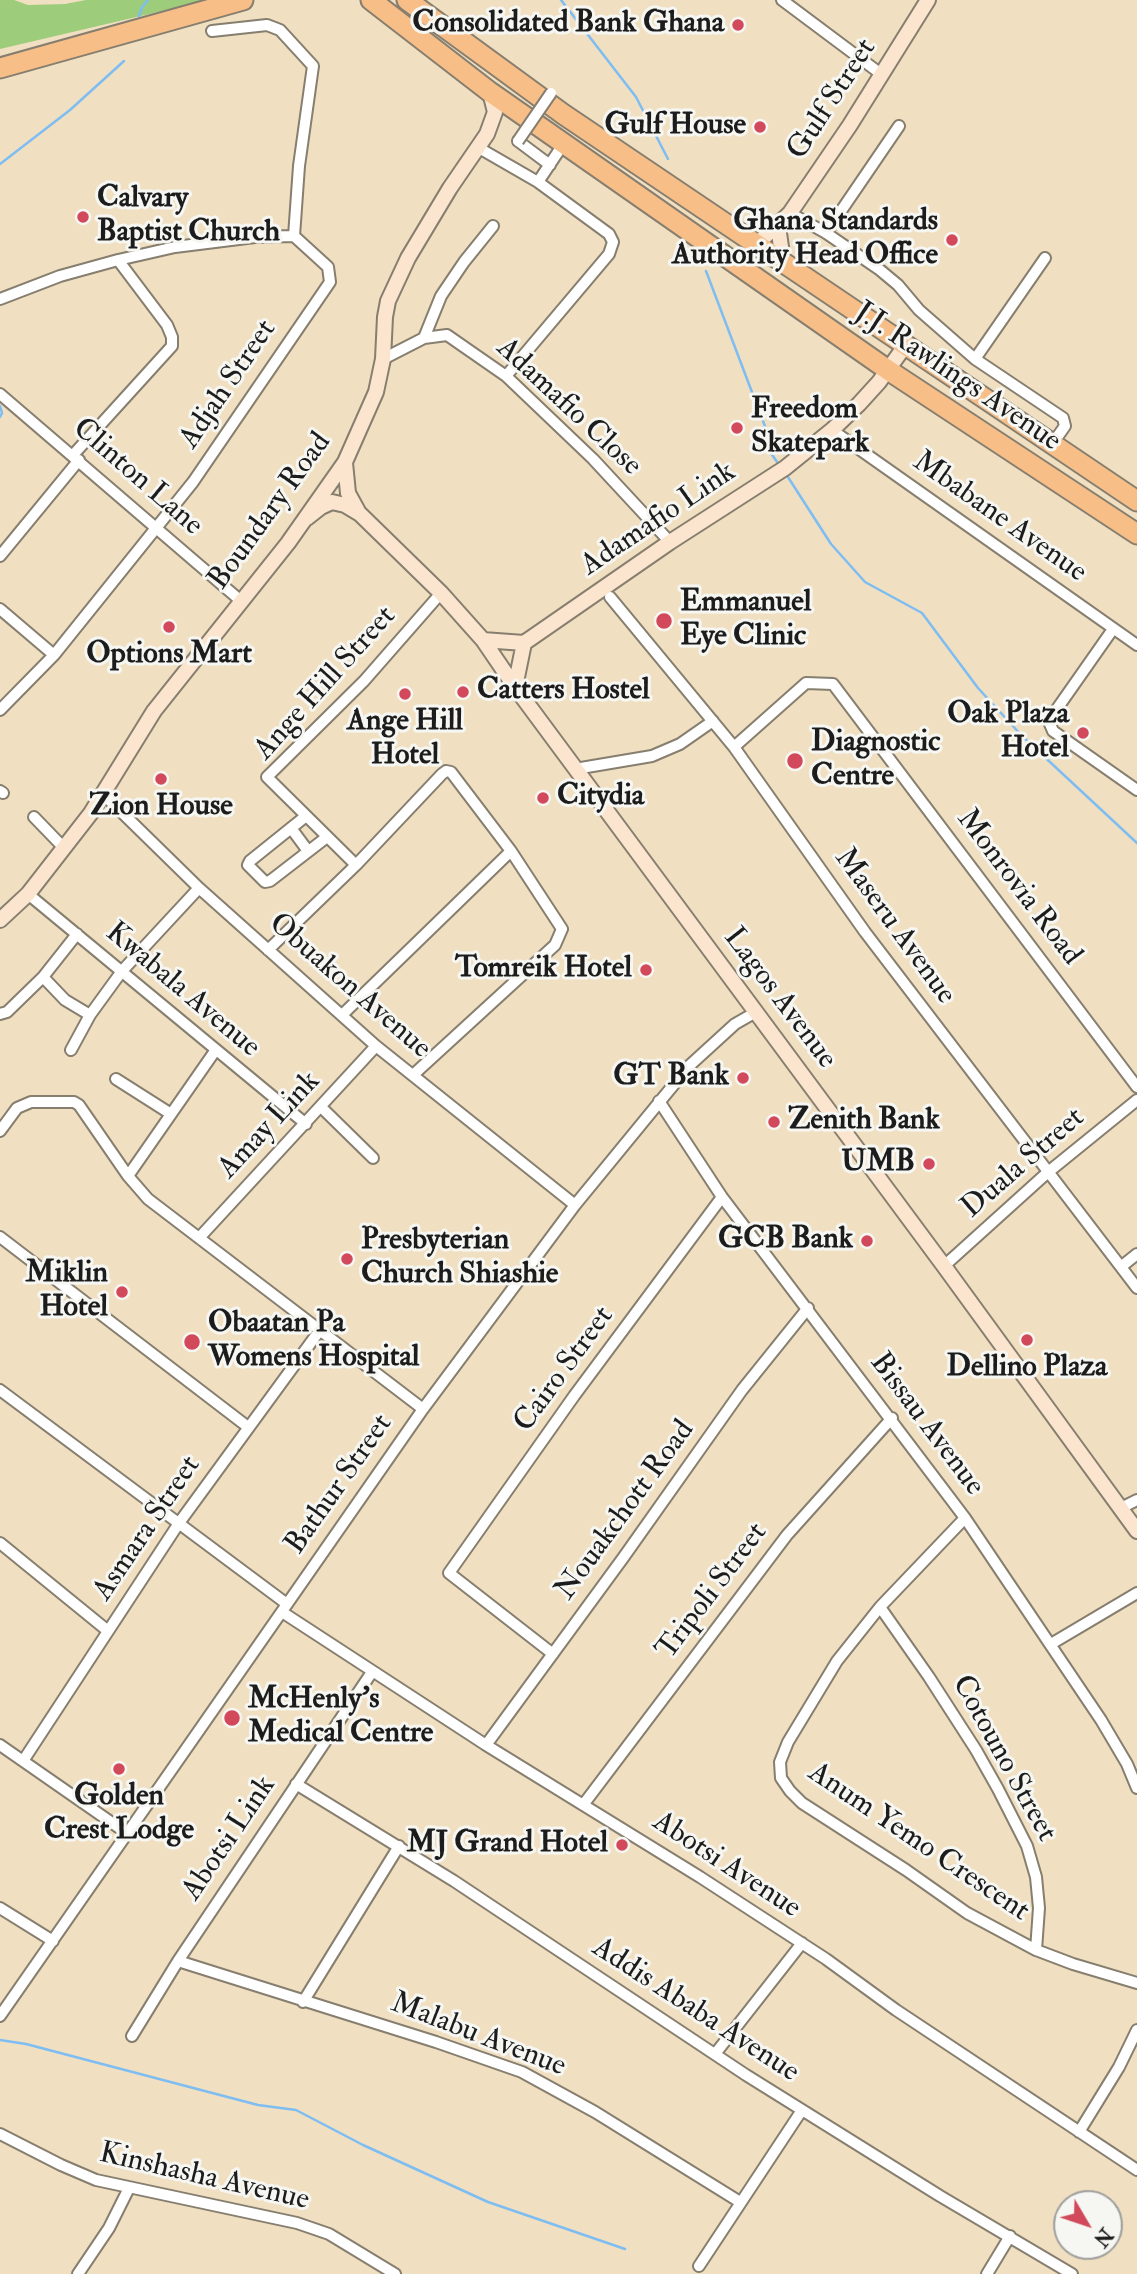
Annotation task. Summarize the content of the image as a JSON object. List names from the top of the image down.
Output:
{
  "streets": {
    "highway": ["J.J. Rawlings Avenue"],
    "street": [
      "Gulf Street",
      "Adjah Street",
      "Adamafio Close",
      "Clinton Lane",
      "Boundary Road",
      "Mbabane Avenue",
      "Adamafio Link",
      "Ange Hill Street",
      "Monrovia Road",
      "Maseru Avenue",
      "Obuakon Avenue",
      "Kwabala Avenue",
      "Lagos Avenue",
      "Amay Link",
      "Duala Street",
      "Cairo Street",
      "Bissau Avenue",
      "Bathur Street",
      "Nouakchott Road",
      "Asmara Street",
      "Tripoli Street",
      "Cotouno Street",
      "Abotsi Link",
      "Anum Yemo Crescent",
      "Abotsi Avenue",
      "Addis Ababa Avenue",
      "Malabu Avenue",
      "Kinshasha Avenue"
    ]
  },
  "crossings": [
    ["Gulf Street", "J.J. Rawlings Avenue"],
    ["J.J. Rawlings Avenue", "Boundary Road"],
    ["J.J. Rawlings Avenue", "Adamafio Link"],
    ["Adjah Street", "Clinton Lane"],
    ["Adamafio Close", "Adamafio Link"],
    ["Clinton Lane", "Boundary Road"],
    ["Boundary Road", "Obuakon Avenue"],
    ["Boundary Road", "Kwabala Avenue"],
    ["Boundary Road", "Lagos Avenue"],
    ["Mbabane Avenue", "Adamafio Link"],
    ["Ange Hill Street", "Lagos Avenue"],
    ["Monrovia Road", "Maseru Avenue"],
    ["Maseru Avenue", "Duala Street"],
    ["Obuakon Avenue", "Amay Link"],
    ["Obuakon Avenue", "Bathur Street"],
    ["Kwabala Avenue", "Amay Link"],
    ["Lagos Avenue", "Duala Street"],
    ["Lagos Avenue", "Bathur Street"],
    ["Cairo Street", "Bissau Avenue"],
    ["Cairo Street", "Nouakchott Road"],
    ["Bissau Avenue", "Bathur Street"],
    ["Bissau Avenue", "Nouakchott Road"],
    ["Bissau Avenue", "Tripoli Street"],
    ["Bissau Avenue", "Anum Yemo Crescent"],
    ["Bathur Street", "Abotsi Avenue"],
    ["Nouakchott Road", "Abotsi Avenue"],
    ["Asmara Street", "Abotsi Avenue"],
    ["Tripoli Street", "Abotsi Avenue"],
    ["Cotouno Street", "Anum Yemo Crescent"],
    ["Abotsi Link", "Abotsi Avenue"],
    ["Abotsi Link", "Addis Ababa Avenue"],
    ["Abotsi Link", "Malabu Avenue"]
  ],
  "places": [
    "Consolidated Bank Ghana",
    "Gulf House",
    "Calvary Baptist Church",
    "Ghana Standards Authority Head Office",
    "Freedom Skatepark",
    "Emmanuel Eye Clinic",
    "Options Mart",
    "Catters Hostel",
    "Ange Hill Hotel",
    "Oak Plaza Hotel",
    "Diagnostic Centre",
    "Zion House",
    "Citydia",
    "Tomreik Hotel",
    "GT Bank",
    "Zenith Bank",
    "UMB",
    "GCB Bank",
    "Presbyterian Church Shiashie",
    "Miklin Hotel",
    "Dellino Plaza",
    "Obaatan Pa Womens Hospital",
    "McHenly's Medical Centre",
    "Golden Crest Lodge",
    "MJ Grand Hotel"
  ],
  "north": "bottom right"
}
